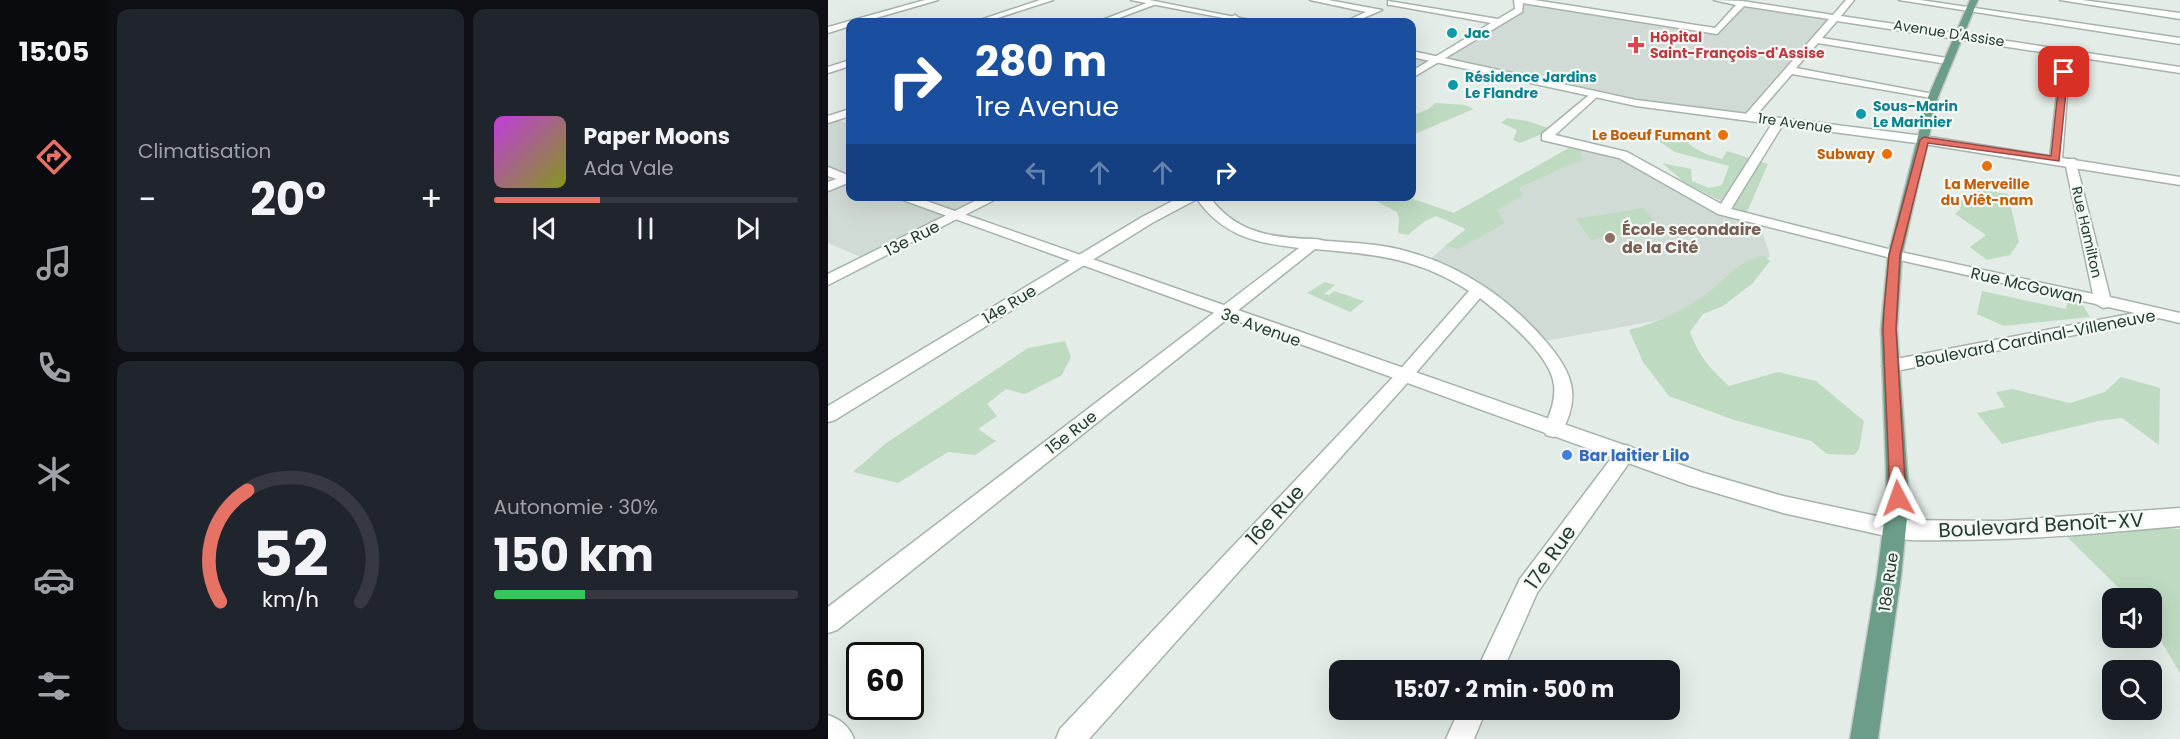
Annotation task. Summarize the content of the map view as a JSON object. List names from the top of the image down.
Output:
{
  "streets": {
    "main road": ["18e Rue"],
    "street": [
      "Avenue D'Assise",
      "1re Avenue",
      "Rue Hamilton",
      "13e Rue",
      "Rue McGowan",
      "14e Rue",
      "3e Avenue",
      "Boulevard Cardinal-Villeneuve",
      "15e Rue",
      "16e Rue",
      "Boulevard Benoît-XV",
      "17e Rue"
    ]
  },
  "crossings": [
    ["Avenue D'Assise", "18e Rue"],
    ["1re Avenue", "Rue Hamilton"],
    ["1re Avenue", "18e Rue"],
    ["Rue Hamilton", "Rue McGowan"],
    ["13e Rue", "3e Avenue"],
    ["Rue McGowan", "Boulevard Cardinal-Villeneuve"],
    ["Rue McGowan", "18e Rue"],
    ["14e Rue", "3e Avenue"],
    ["3e Avenue", "15e Rue"],
    ["3e Avenue", "16e Rue"],
    ["3e Avenue", "Boulevard Benoît-XV"],
    ["3e Avenue", "17e Rue"],
    ["Boulevard Cardinal-Villeneuve", "18e Rue"],
    ["Boulevard Benoît-XV", "17e Rue"],
    ["Boulevard Benoît-XV", "18e Rue"]
  ],
  "places": {
    "other": [
      "Jac",
      "Résidence Jardins Le Flandre",
      "Sous-Marin Le Marinier",
      "Le Boeuf Fumant",
      "Subway",
      "La Merveille du Viêt-nam",
      "École secondaire de la Cité",
      "Bar laitier Lilo"
    ],
    "health": ["Hôpital Saint-François-d'Assise"]
  },
  "page": {
    "tabs": "15:05",
    "tile": [
      "Climatisation",
      ["Autonomie · 30%", "150 km"]
    ],
    "turn": ["280 m", "1re Avenue"],
    "song": ["Paper Moons", "Ada Vale"],
    "heat": ["−", "20°", "+"],
    "limit": "60",
    "trip": "15:07 · 2 min · 500 m",
    "gauge": ["52", "km/h"]
  }
}
